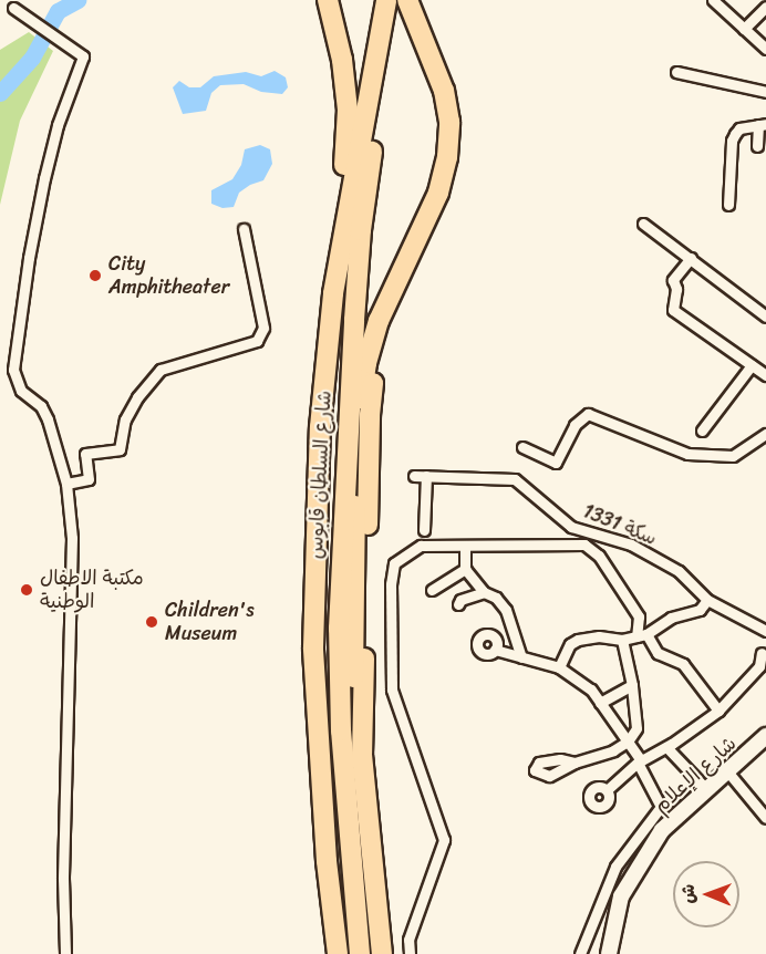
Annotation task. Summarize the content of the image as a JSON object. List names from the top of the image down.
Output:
{
  "streets": {
    "highway": ["شارع السلطان قابوس"],
    "main road": ["شارع الإعلام"],
    "street": ["سكة 1331"]
  },
  "places": ["City Amphitheater", "مكتبة الاطفال الوطنية", "Children's Museum"],
  "north": "left"
}
